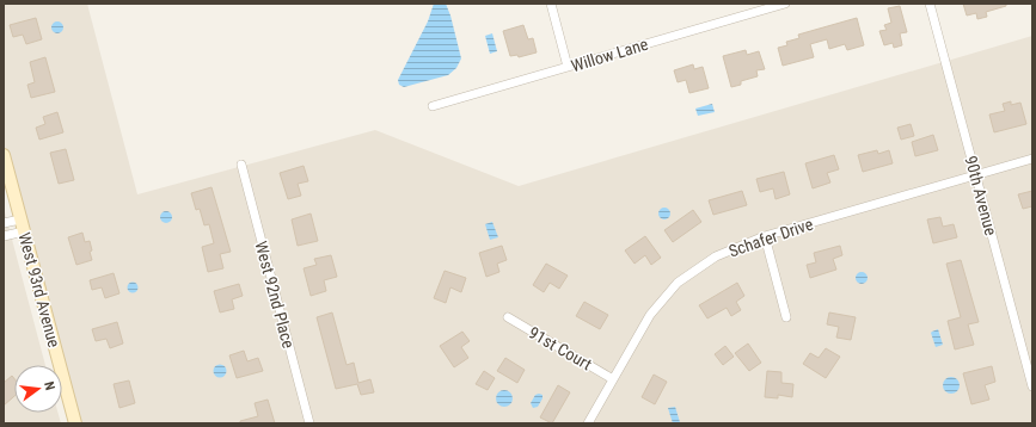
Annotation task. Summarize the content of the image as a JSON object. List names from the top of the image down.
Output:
{
  "streets": {
    "street": [
      "Willow Lane",
      "90th Avenue",
      "Schafer Drive",
      "West 93rd Avenue",
      "West 92nd Place",
      "91st Court"
    ]
  },
  "crossings": [
    ["90th Avenue", "Schafer Drive"],
    ["Schafer Drive", "91st Court"]
  ],
  "north": "right"
}
